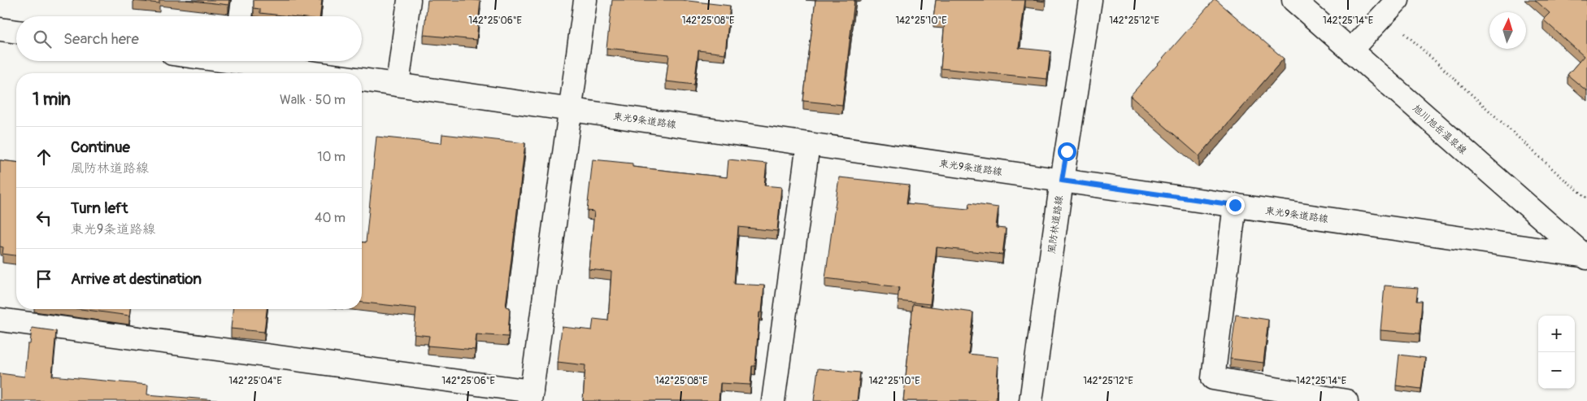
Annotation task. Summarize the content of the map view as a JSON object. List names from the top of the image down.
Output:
{
  "streets": {
    "street": ["東光9条道路線", "旭川旭岳温泉線", "風防林道路線"]
  },
  "crossings": [
    ["東光9条道路線", "旭川旭岳温泉線"],
    ["東光9条道路線", "風防林道路線"]
  ],
  "north": "top",
  "page": {
    "search": "Search here",
    "heading": ["1 min", "Walk · 50 m"],
    "list": [
      ["Continue", "風防林道路線", "10 m"],
      ["Turn left", "東光9条道路線", "40 m"],
      "Arrive at destination"
    ],
    "map_buttons": ["+", "−"]
  },
  "coordinates": [
    "142°25'06\"E",
    "142°25'08\"E",
    "142°25'10\"E",
    "142°25'12\"E",
    "142°25'14\"E",
    "142°25'04\"E"
  ]
}
